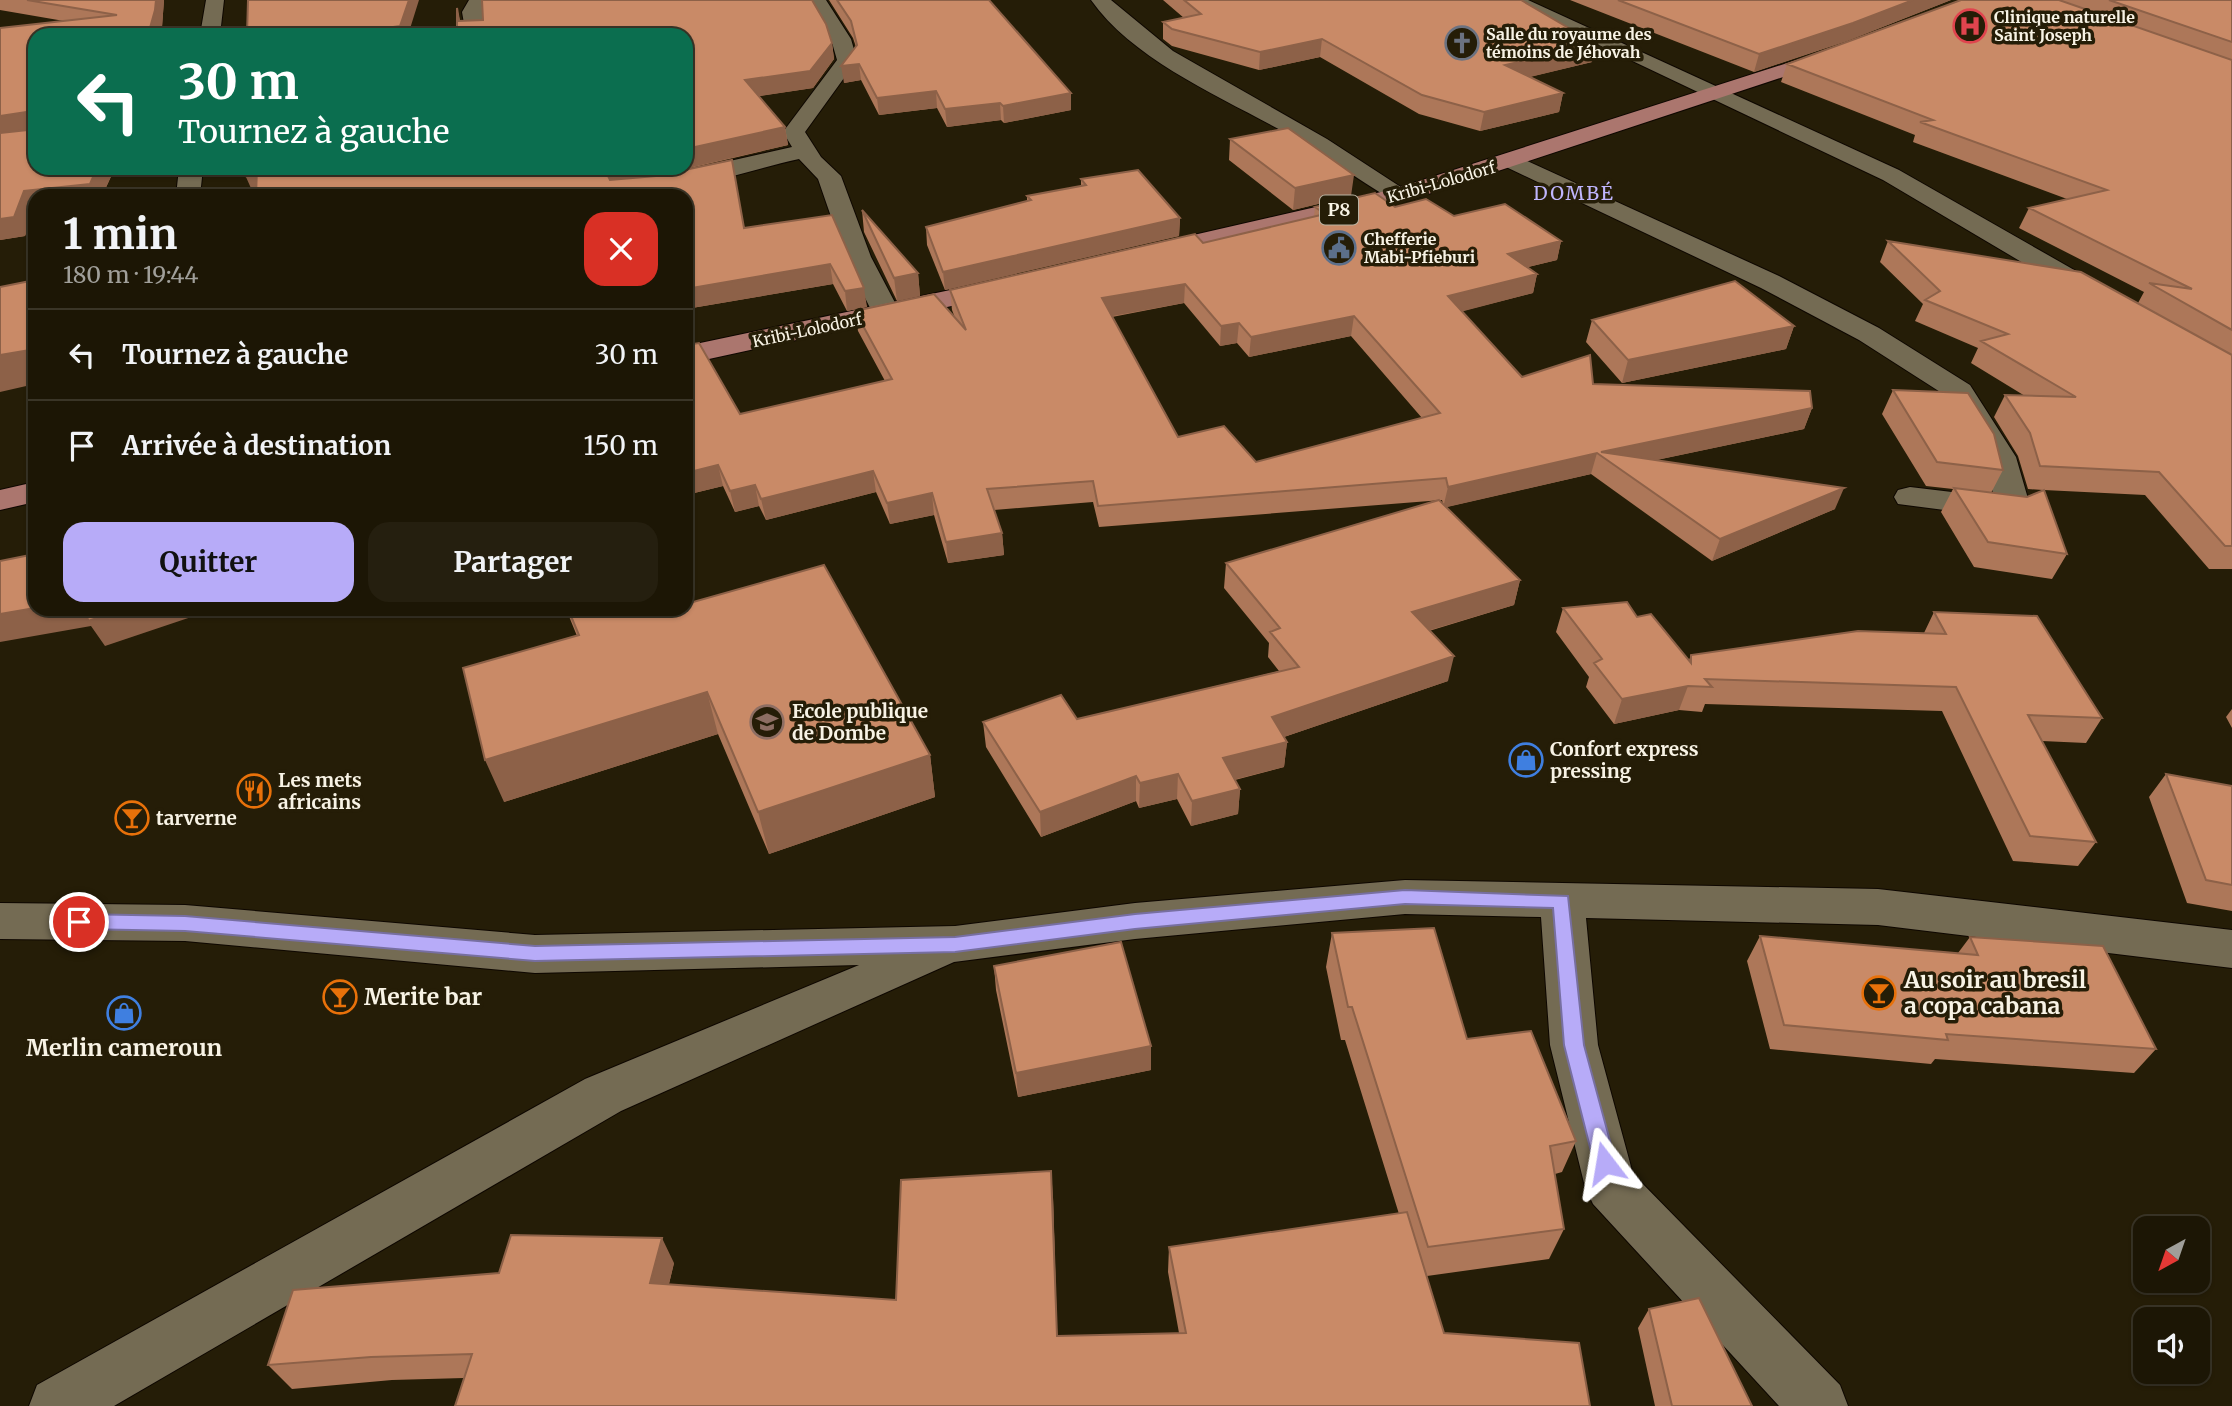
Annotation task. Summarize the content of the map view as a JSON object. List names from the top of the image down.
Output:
{
  "streets": {
    "main road": ["Kribi-Lolodorf", "P8"]
  },
  "districts": ["DOMBÉ"],
  "places": {
    "hospital": ["Clinique naturelle Saint Joseph"],
    "church": ["Salle du royaume des témoins de Jéhovah"],
    "public building": ["Chefferie Mabi-Pfieburi"],
    "school or university": ["Ecole publique de Dombe"],
    "shop": ["Confort express pressing", "Merlin cameroun"],
    "restaurant": ["Les mets africains"],
    "bar": ["tarverne", "Au soir au bresil a copa cabana", "Merite bar"]
  },
  "north": "bottom left",
  "page": {
    "turn": ["30 m", "Tournez à gauche"],
    "heading": ["1 min", "180 m · 19:44"],
    "list": [
      {
        "name": "Tournez à gauche",
        "value": "30 m"
      },
      {
        "name": "Arrivée à destination",
        "value": "150 m"
      }
    ],
    "buttons": ["Quitter", "Partager"]
  }
}
